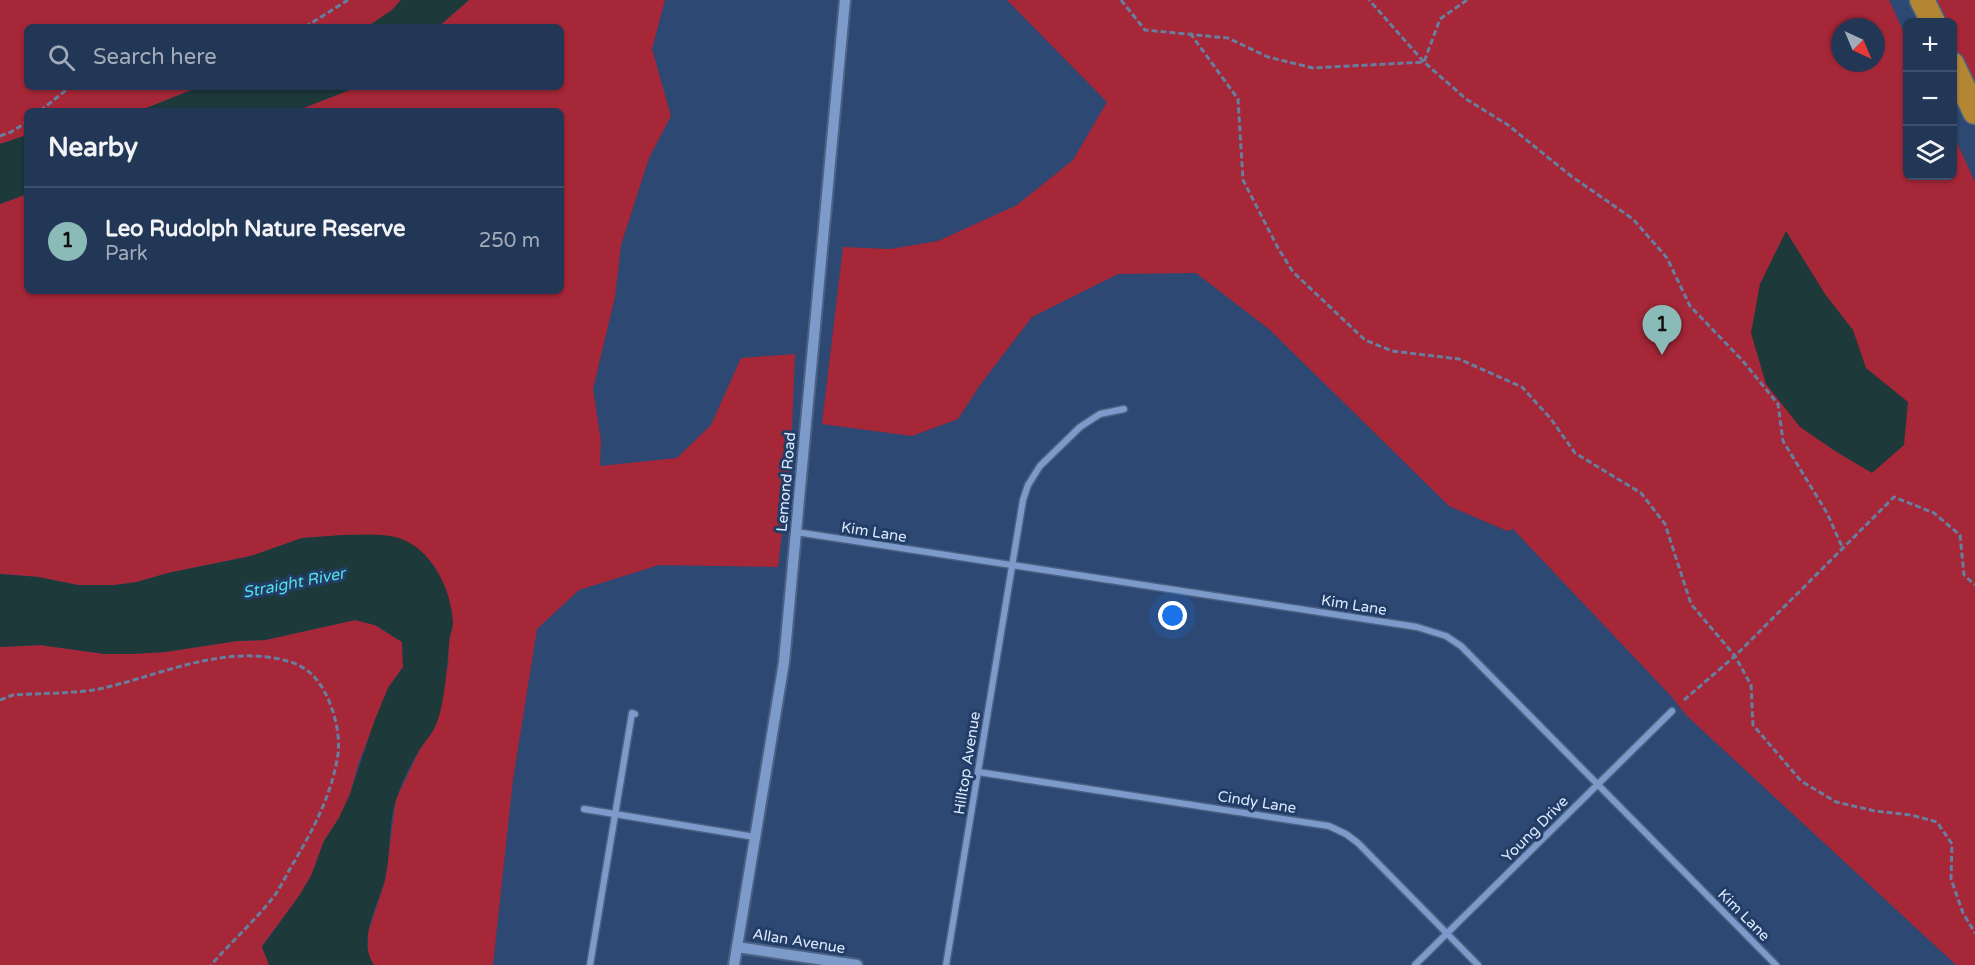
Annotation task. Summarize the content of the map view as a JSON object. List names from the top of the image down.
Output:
{
  "streets": {
    "street": [
      "Lemond Road",
      "Kim Lane",
      "Hilltop Avenue",
      "Cindy Lane",
      "Young Drive",
      "Allan Avenue"
    ]
  },
  "crossings": [
    ["Lemond Road", "Kim Lane"],
    ["Lemond Road", "Allan Avenue"],
    ["Kim Lane", "Hilltop Avenue"],
    ["Kim Lane", "Young Drive"],
    ["Hilltop Avenue", "Cindy Lane"],
    ["Cindy Lane", "Young Drive"]
  ],
  "water": ["Straight River"],
  "north": "bottom right",
  "page": {
    "map_buttons": ["+", "−"],
    "search": "Search here",
    "heading": "Nearby",
    "list": [
      {
        "mark": "1",
        "name": "Leo Rudolph Nature Reserve",
        "note": "Park",
        "value": "250 m"
      }
    ],
    "pins": "1"
  }
}
